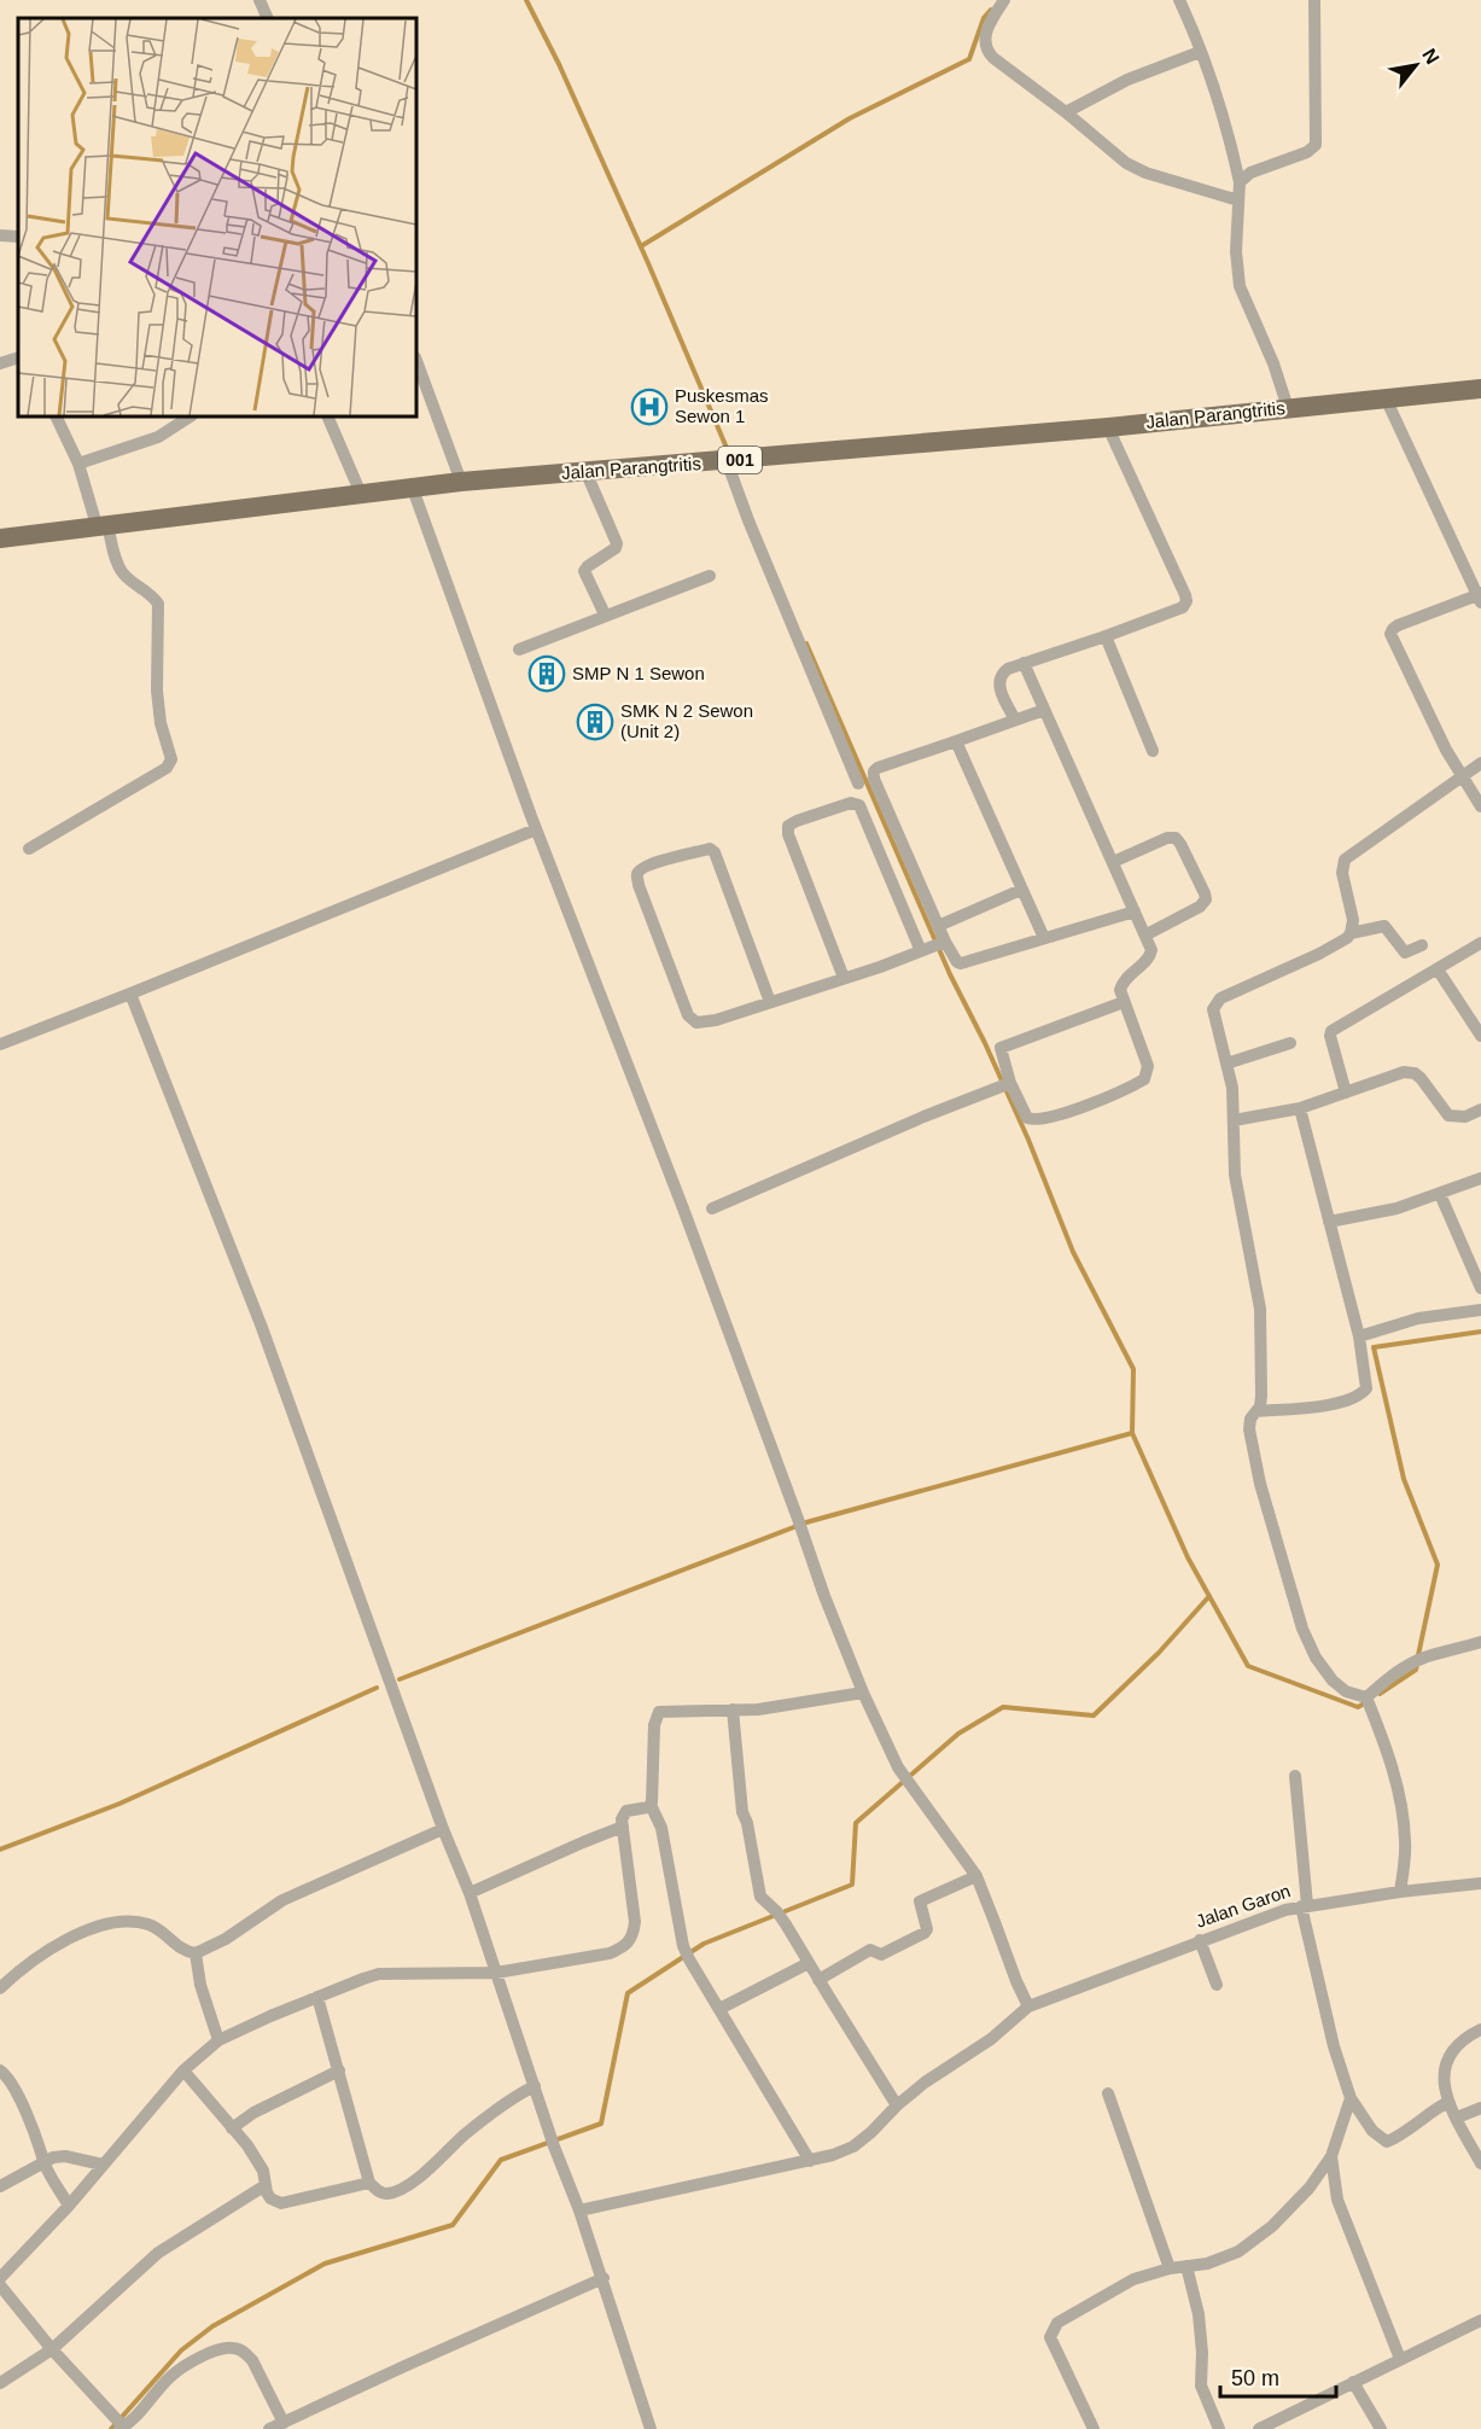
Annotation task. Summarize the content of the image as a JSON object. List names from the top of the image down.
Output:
{
  "streets": {
    "main road": ["Jalan Parangtritis", "001"],
    "street": ["Jalan Garon"]
  },
  "places": {
    "hospital": ["Puskesmas Sewon 1"],
    "building": ["SMP N 1 Sewon", "SMK N 2 Sewon (Unit 2)"]
  },
  "scale_bar": "50 m",
  "north": "top right"
}
